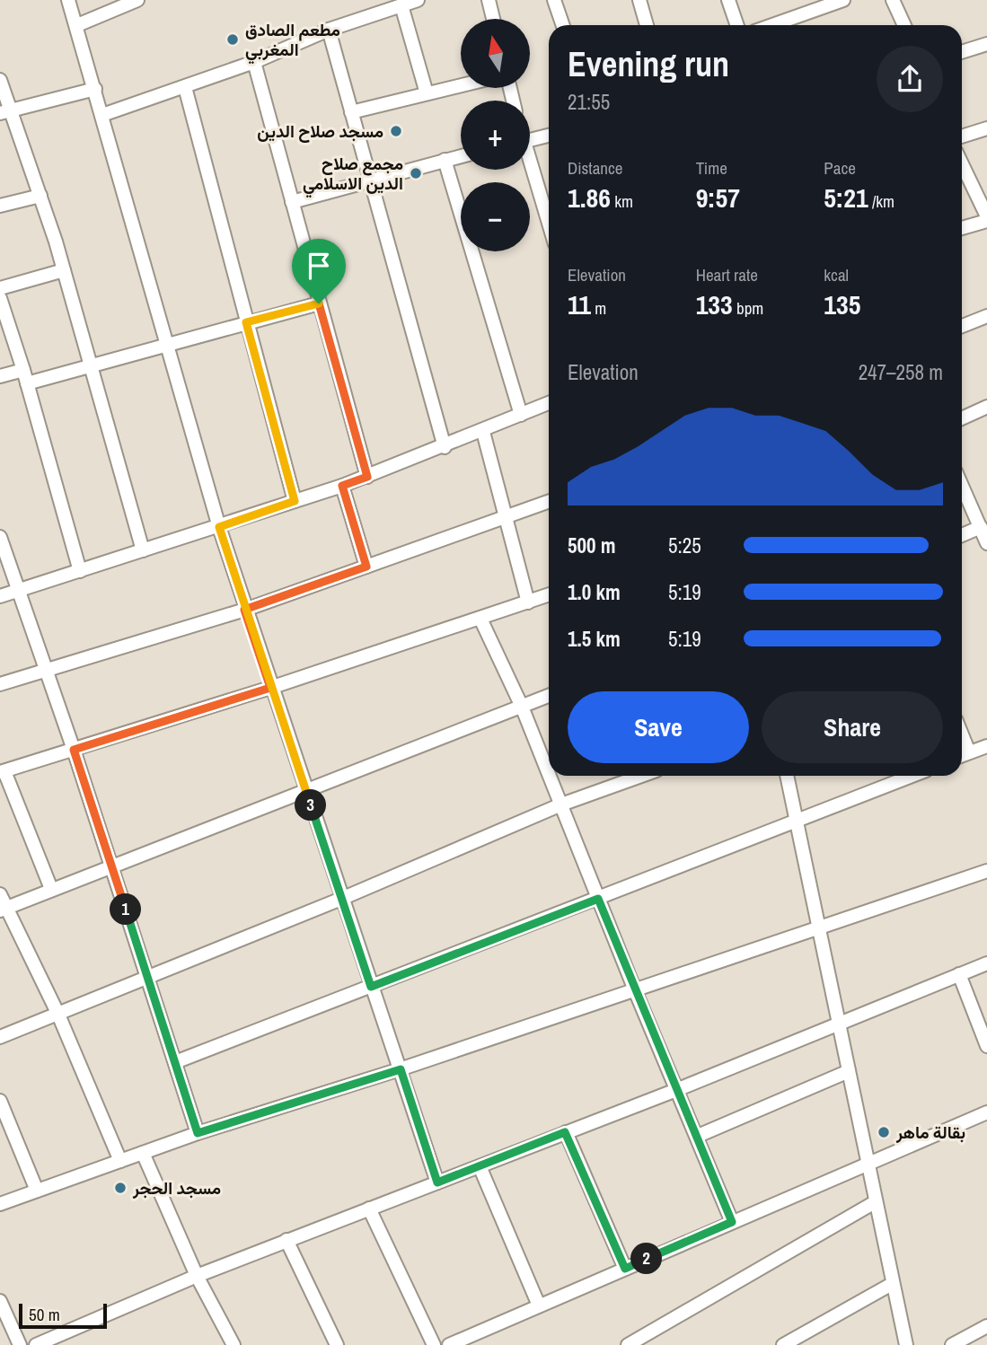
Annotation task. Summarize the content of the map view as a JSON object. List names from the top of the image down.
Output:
{
  "places": [
    "مطعم الصادق المغربي",
    "مسجد صلاح الدين",
    "مجمع صلاح الدين الاسلامي",
    "بقالة ماهر",
    "مسجد الحجر"
  ],
  "scale_bar": "50 m",
  "north": "top",
  "page": {
    "map_buttons": ["+", "−"],
    "heading": ["Evening run", "21:55"],
    "stats": [
      ["Distance", "1.86 km"],
      ["Time", "9:57"],
      ["Pace", "5:21 /km"],
      ["Elevation", "11 m"],
      ["Heart rate", "133 bpm"],
      ["kcal", "135"]
    ],
    "chart": ["Elevation", "247–258 m"],
    "list": [
      {
        "name": "500 m",
        "note": "5:25"
      },
      {
        "name": "1.0 km",
        "note": "5:19"
      },
      {
        "name": "1.5 km",
        "note": "5:19"
      }
    ],
    "buttons": ["Save", "Share"],
    "pins": ["3", "1", "2"],
    "scale": "50 m"
  }
}
